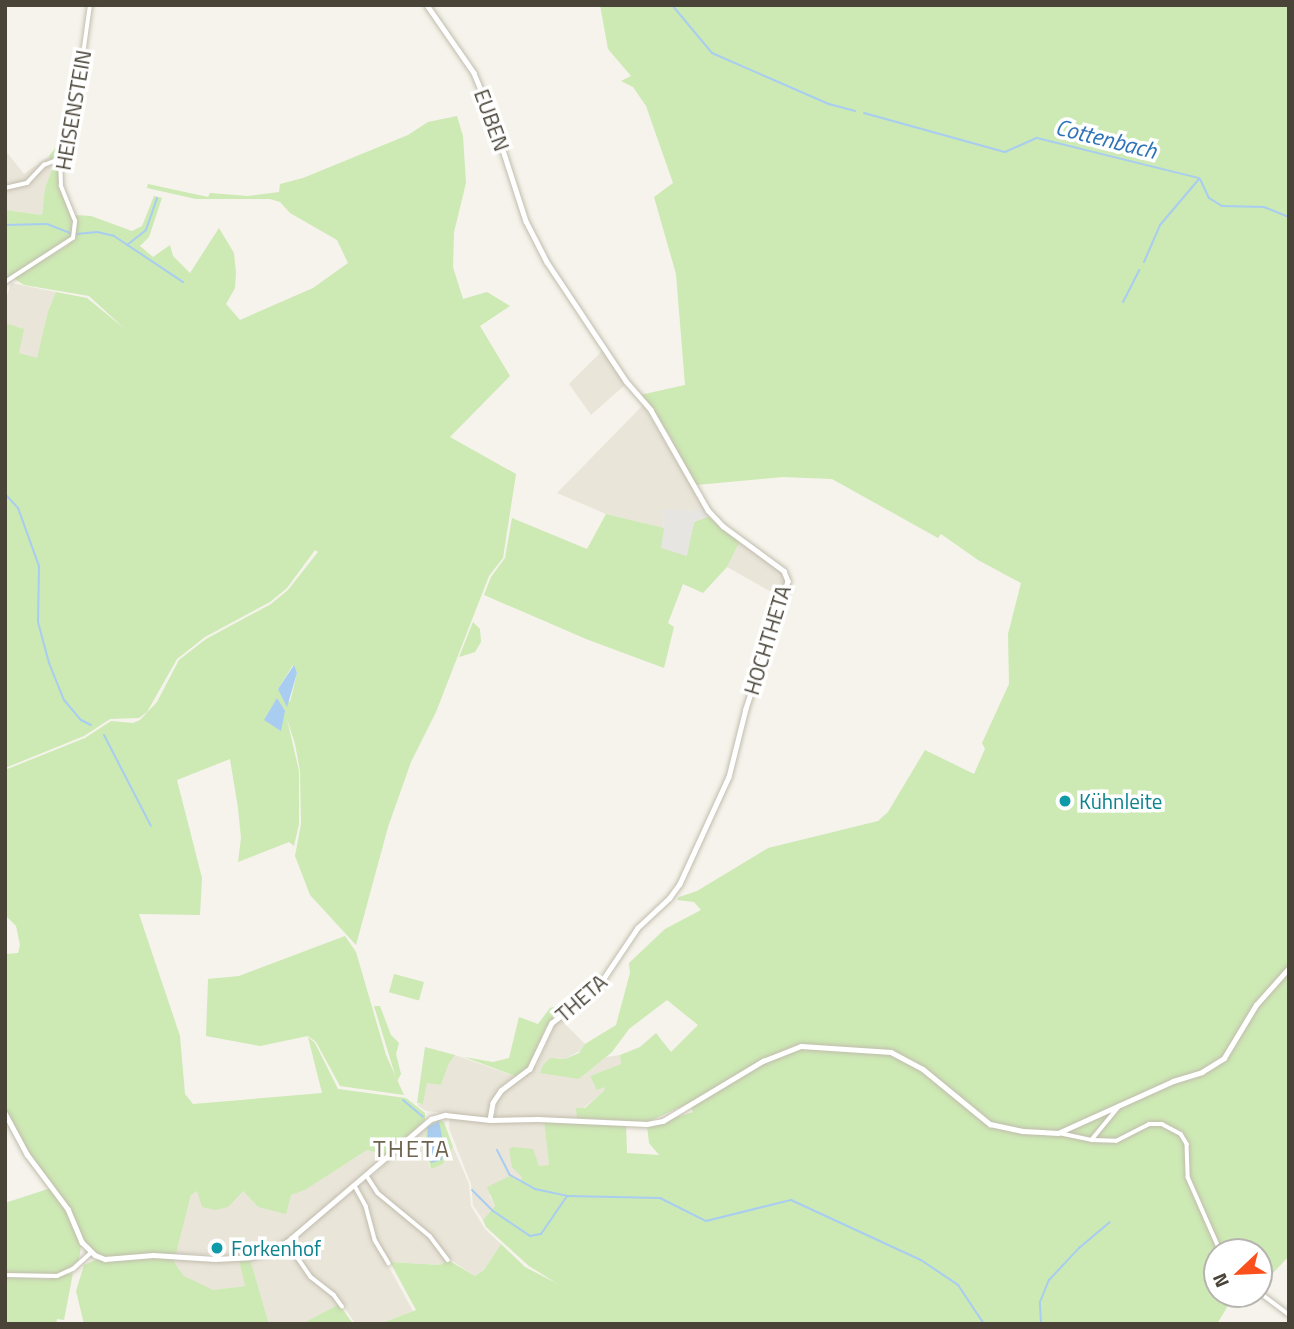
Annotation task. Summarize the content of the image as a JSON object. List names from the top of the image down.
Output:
{
  "streets": {
    "street": [
      "HEISENSTEIN",
      "EUBEN",
      "HOCHTHETA",
      "THETA"
    ]
  },
  "crossings": [
    ["EUBEN", "HOCHTHETA"],
    ["HOCHTHETA", "THETA"]
  ],
  "districts": ["THETA"],
  "water": ["Cottenbach"],
  "places": ["Kühnleite", "Forkenhof"],
  "north": "bottom left"
}
